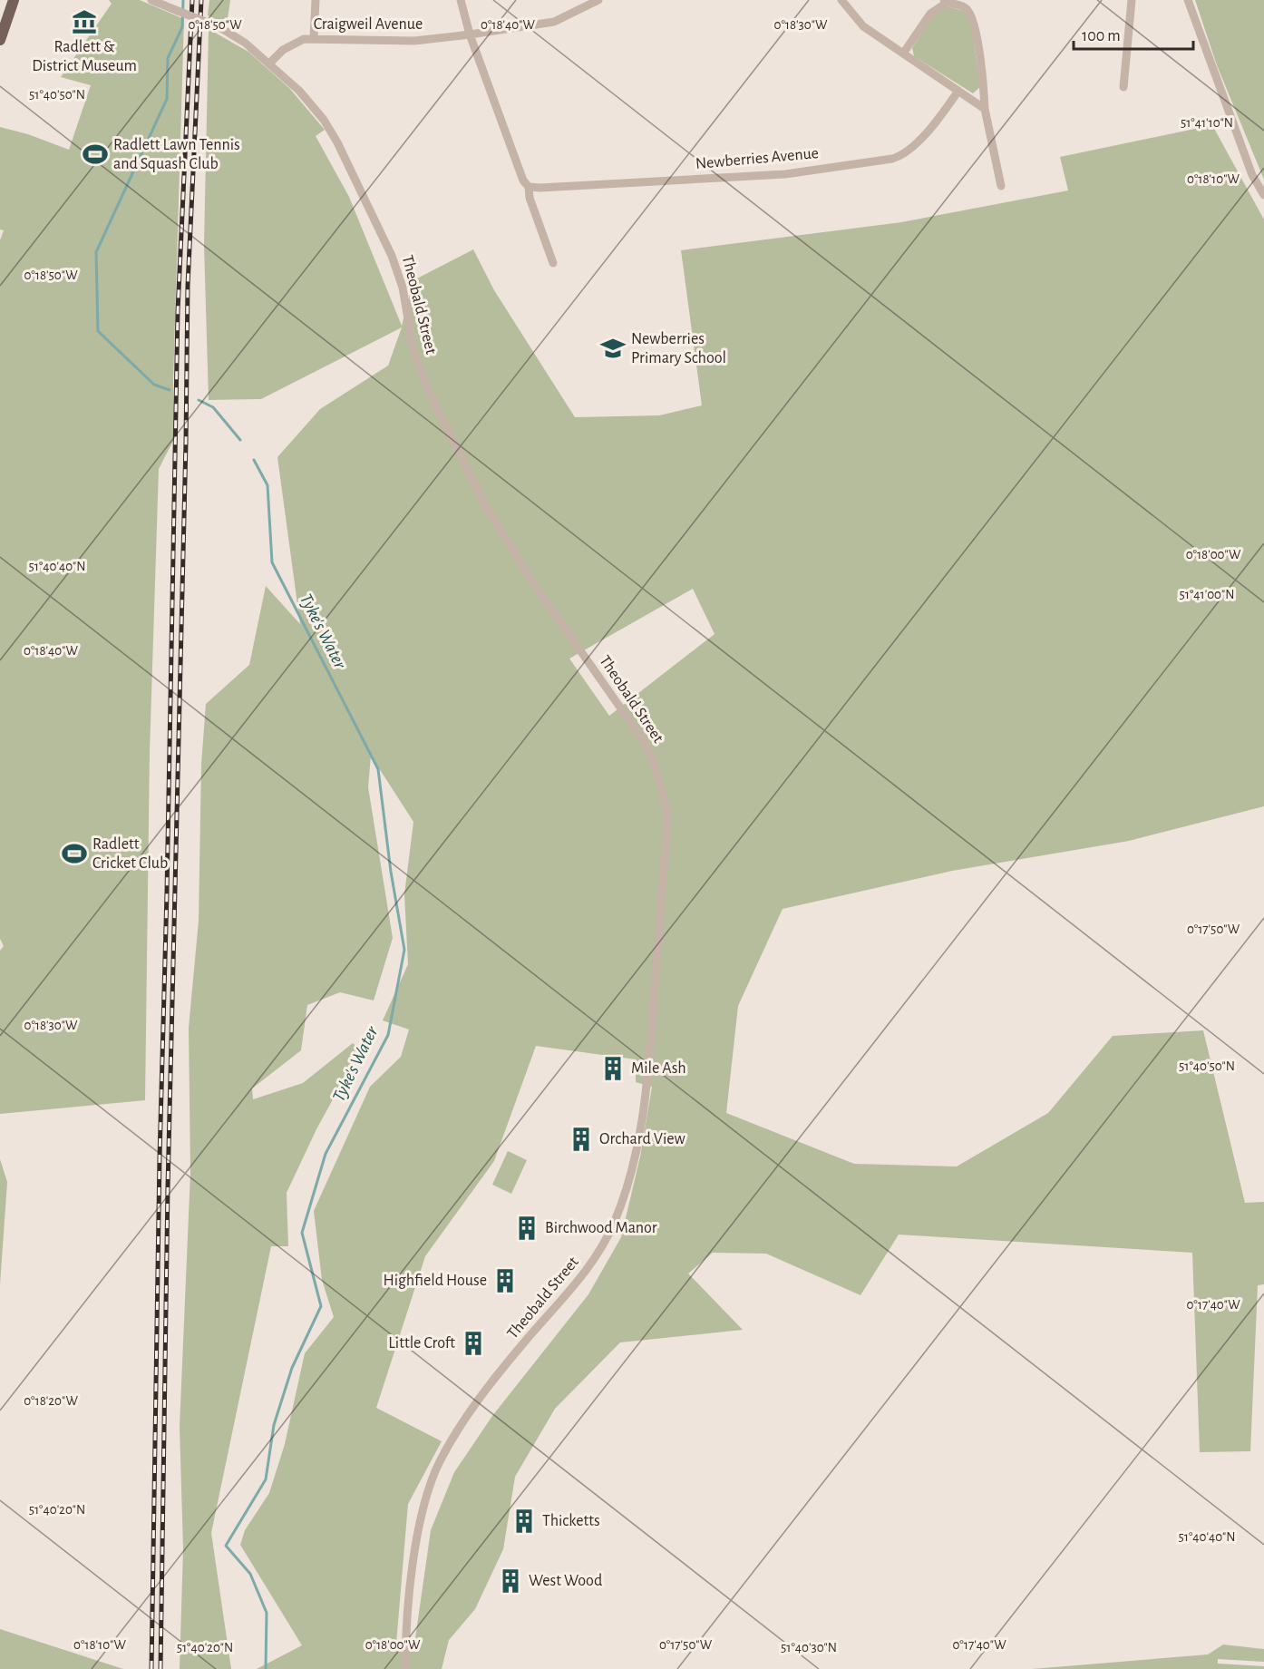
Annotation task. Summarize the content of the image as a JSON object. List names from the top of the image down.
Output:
{
  "streets": {
    "street": ["Craigweil Avenue", "Newberries Avenue", "Theobald Street"]
  },
  "crossings": [
    ["Craigweil Avenue", "Theobald Street"]
  ],
  "water": ["Tyke's Water"],
  "places": {
    "museum": ["Radlett & District Museum"],
    "sports": ["Radlett Lawn Tennis and Squash Club", "Radlett Cricket Club"],
    "school or university": ["Newberries Primary School"],
    "building": [
      "Mile Ash",
      "Orchard View",
      "Birchwood Manor",
      "Highfield House",
      "Little Croft",
      "Thicketts",
      "West Wood"
    ]
  },
  "scale_bar": "100 m",
  "coordinates": [
    "0°18'50\"W",
    "0°18'40\"W",
    "0°18'30\"W",
    "51°40'50\"N",
    "51°41'10\"N",
    "0°18'10\"W",
    "0°18'00\"W",
    "51°40'40\"N",
    "51°41'00\"N",
    "0°17'50\"W",
    "0°17'40\"W",
    "0°18'20\"W",
    "51°40'20\"N",
    "51°40'30\"N"
  ]
}
